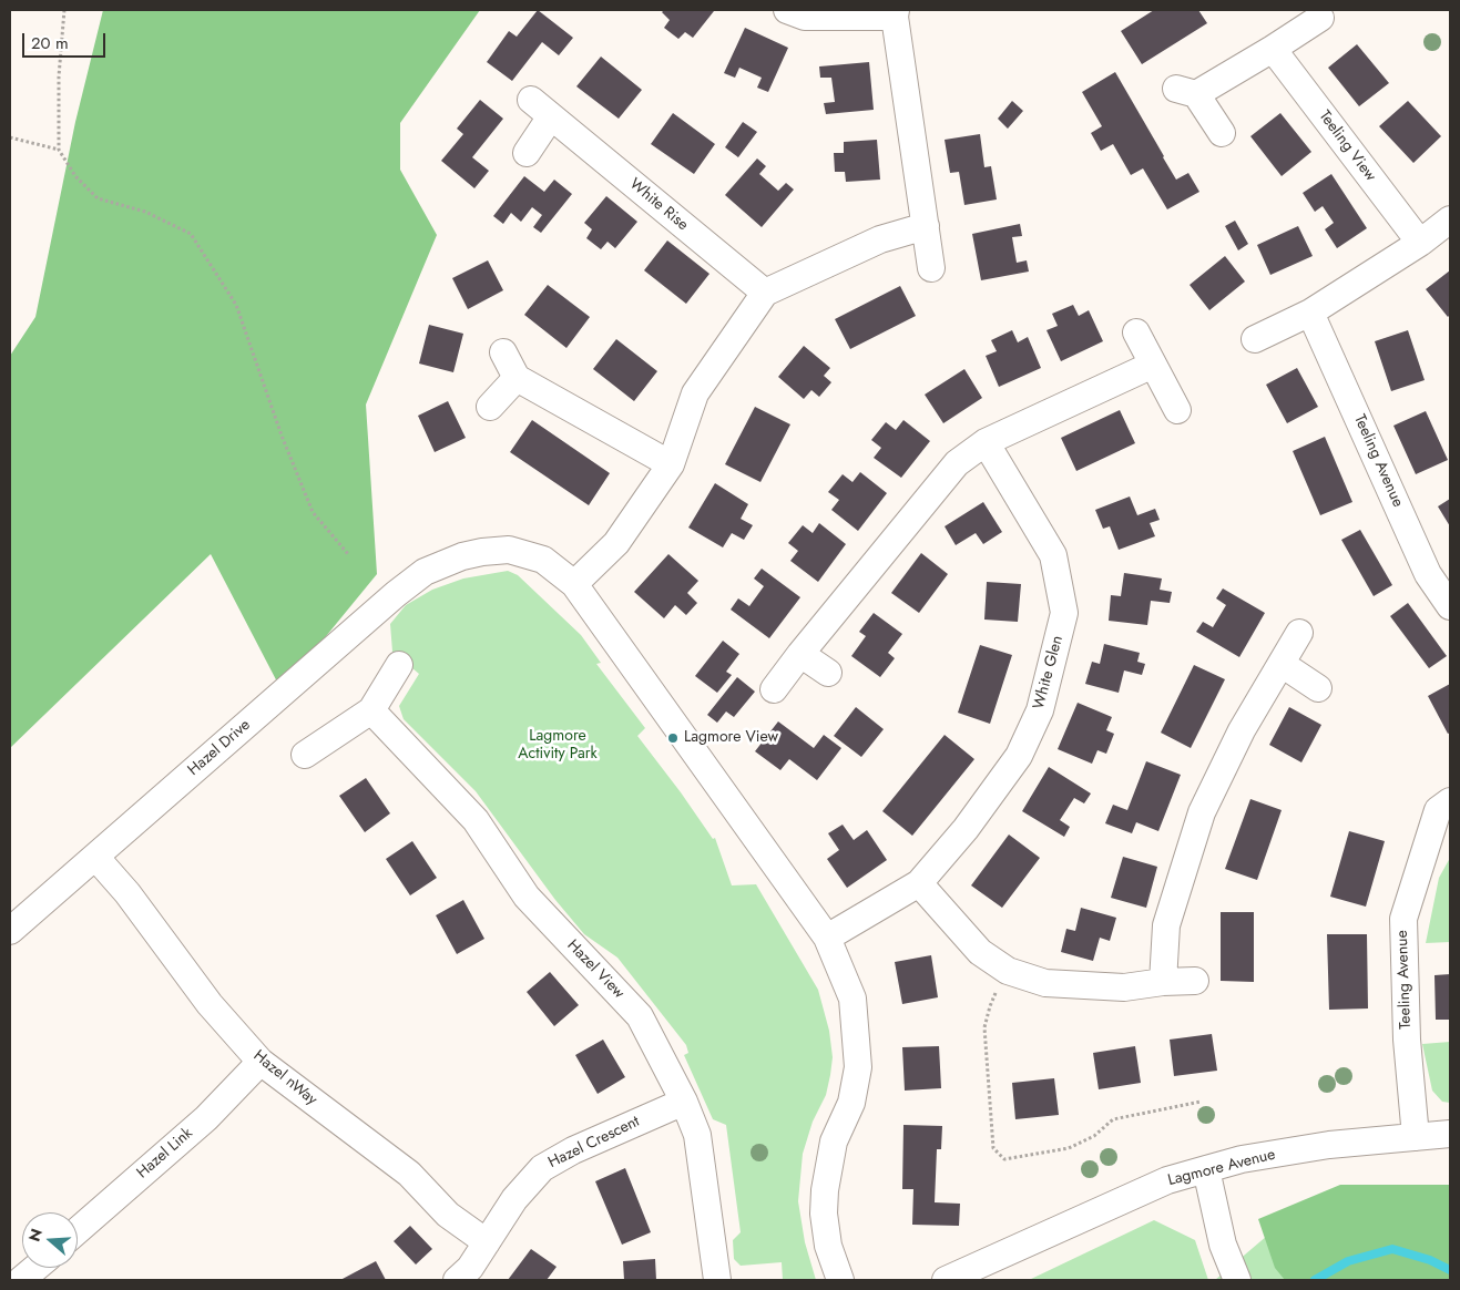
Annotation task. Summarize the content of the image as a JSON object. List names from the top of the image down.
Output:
{
  "streets": {
    "street": [
      "Teeling View",
      "White Rise",
      "Teeling Avenue",
      "White Glen",
      "Hazel Drive",
      "Hazel View",
      "Hazel nWay",
      "Hazel Crescent",
      "Hazel Link",
      "Lagmore Avenue"
    ]
  },
  "crossings": [
    ["Teeling Avenue", "Lagmore Avenue"],
    ["Hazel Drive", "Hazel nWay"],
    ["Hazel View", "Hazel Crescent"],
    ["Hazel nWay", "Hazel Crescent"],
    ["Hazel nWay", "Hazel Link"]
  ],
  "parks": ["Lagmore Activity Park"],
  "places": ["Lagmore View"],
  "scale_bar": "20 m",
  "north": "left"
}
